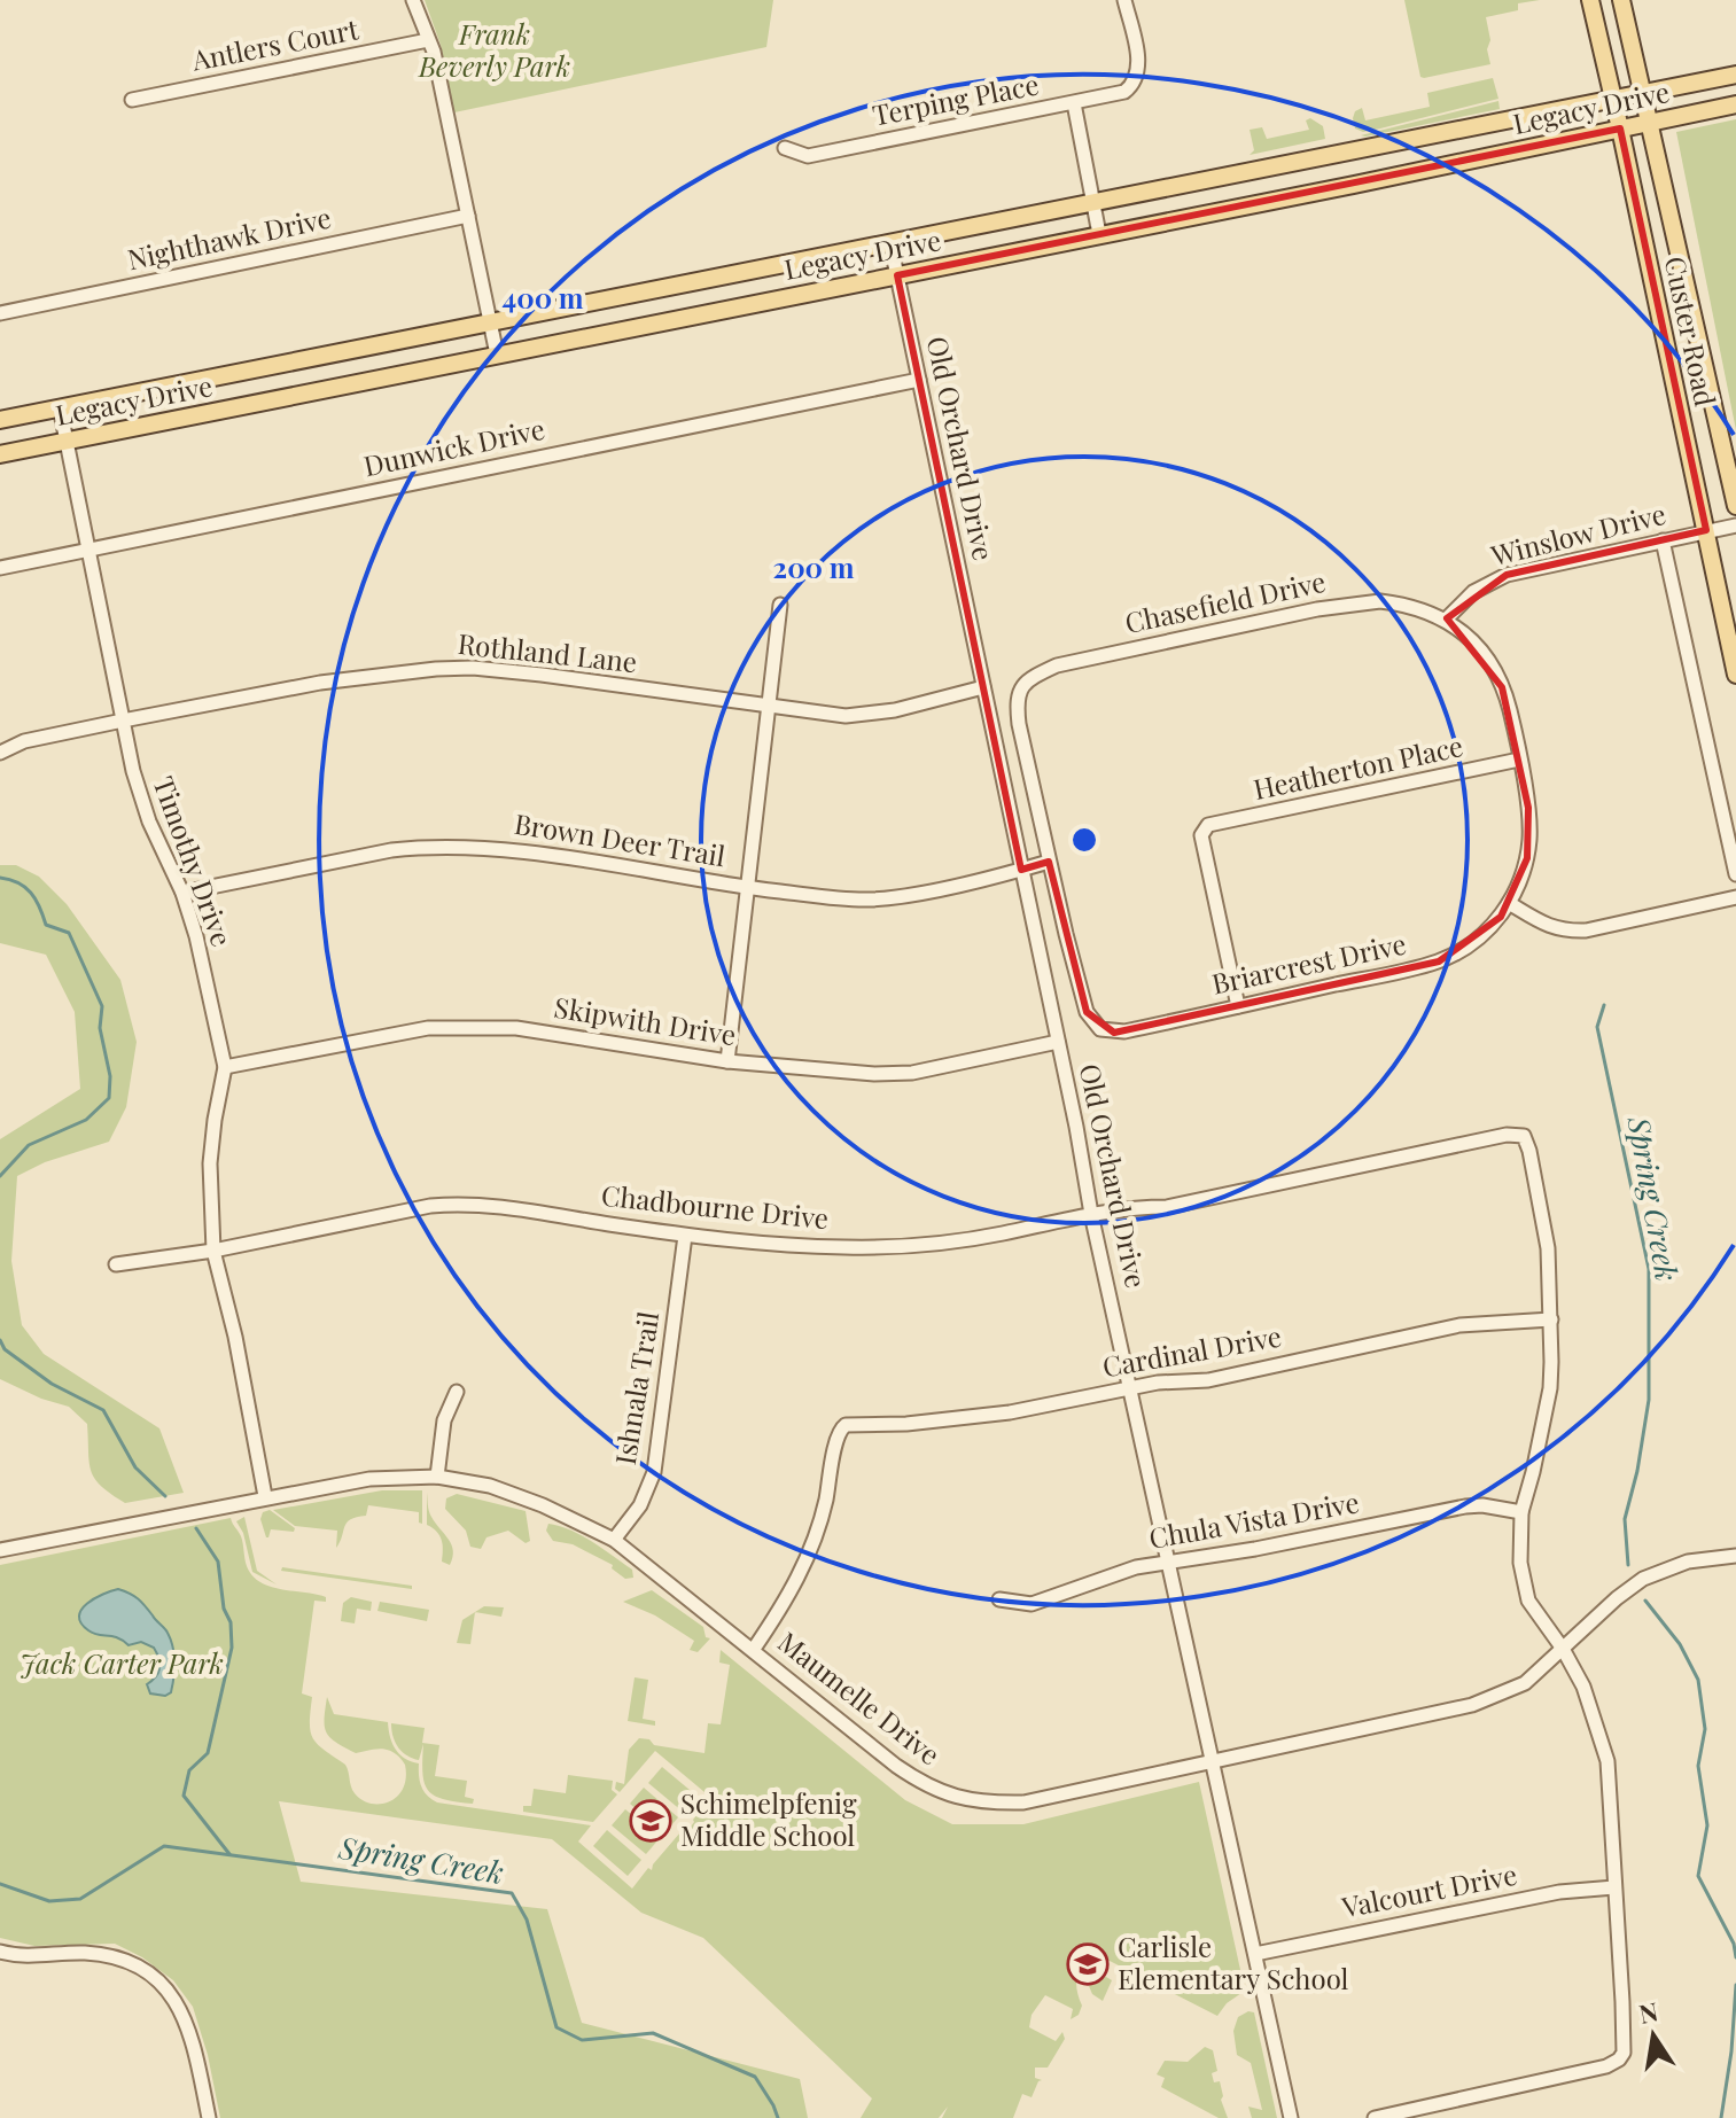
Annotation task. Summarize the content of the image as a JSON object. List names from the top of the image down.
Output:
{
  "streets": {
    "main road": ["Legacy Drive", "Custer Road"],
    "street": [
      "Antlers Court",
      "Terping Place",
      "Nighthawk Drive",
      "Dunwick Drive",
      "Old Orchard Drive",
      "Winslow Drive",
      "Chasefield Drive",
      "Rothland Lane",
      "Heatherton Place",
      "Brown Deer Trail",
      "Timothy Drive",
      "Briarcrest Drive",
      "Skipwith Drive",
      "Chadbourne Drive",
      "Cardinal Drive",
      "Ishnala Trail",
      "Chula Vista Drive",
      "Maumelle Drive",
      "Valcourt Drive"
    ]
  },
  "crossings": [
    ["Legacy Drive", "Custer Road"],
    ["Legacy Drive", "Old Orchard Drive"],
    ["Legacy Drive", "Timothy Drive"],
    ["Custer Road", "Winslow Drive"],
    ["Dunwick Drive", "Old Orchard Drive"],
    ["Dunwick Drive", "Timothy Drive"],
    ["Old Orchard Drive", "Rothland Lane"],
    ["Old Orchard Drive", "Brown Deer Trail"],
    ["Old Orchard Drive", "Skipwith Drive"],
    ["Old Orchard Drive", "Chadbourne Drive"],
    ["Old Orchard Drive", "Cardinal Drive"],
    ["Old Orchard Drive", "Chula Vista Drive"],
    ["Old Orchard Drive", "Maumelle Drive"],
    ["Old Orchard Drive", "Valcourt Drive"],
    ["Winslow Drive", "Chasefield Drive"],
    ["Winslow Drive", "Briarcrest Drive"],
    ["Chasefield Drive", "Brown Deer Trail"],
    ["Chasefield Drive", "Briarcrest Drive"],
    ["Rothland Lane", "Timothy Drive"],
    ["Heatherton Place", "Briarcrest Drive"],
    ["Brown Deer Trail", "Timothy Drive"],
    ["Brown Deer Trail", "Briarcrest Drive"],
    ["Timothy Drive", "Skipwith Drive"],
    ["Timothy Drive", "Chadbourne Drive"],
    ["Timothy Drive", "Maumelle Drive"],
    ["Chadbourne Drive", "Cardinal Drive"],
    ["Chadbourne Drive", "Ishnala Trail"],
    ["Cardinal Drive", "Maumelle Drive"],
    ["Ishnala Trail", "Maumelle Drive"]
  ],
  "water": ["Spring Creek"],
  "parks": ["Frank Beverly Park", "Jack Carter Park"],
  "places": {
    "school or university": ["Schimelpfenig Middle School", "Carlisle Elementary School"]
  },
  "north": "top",
  "rings": ["400 m", "200 m"]
}
